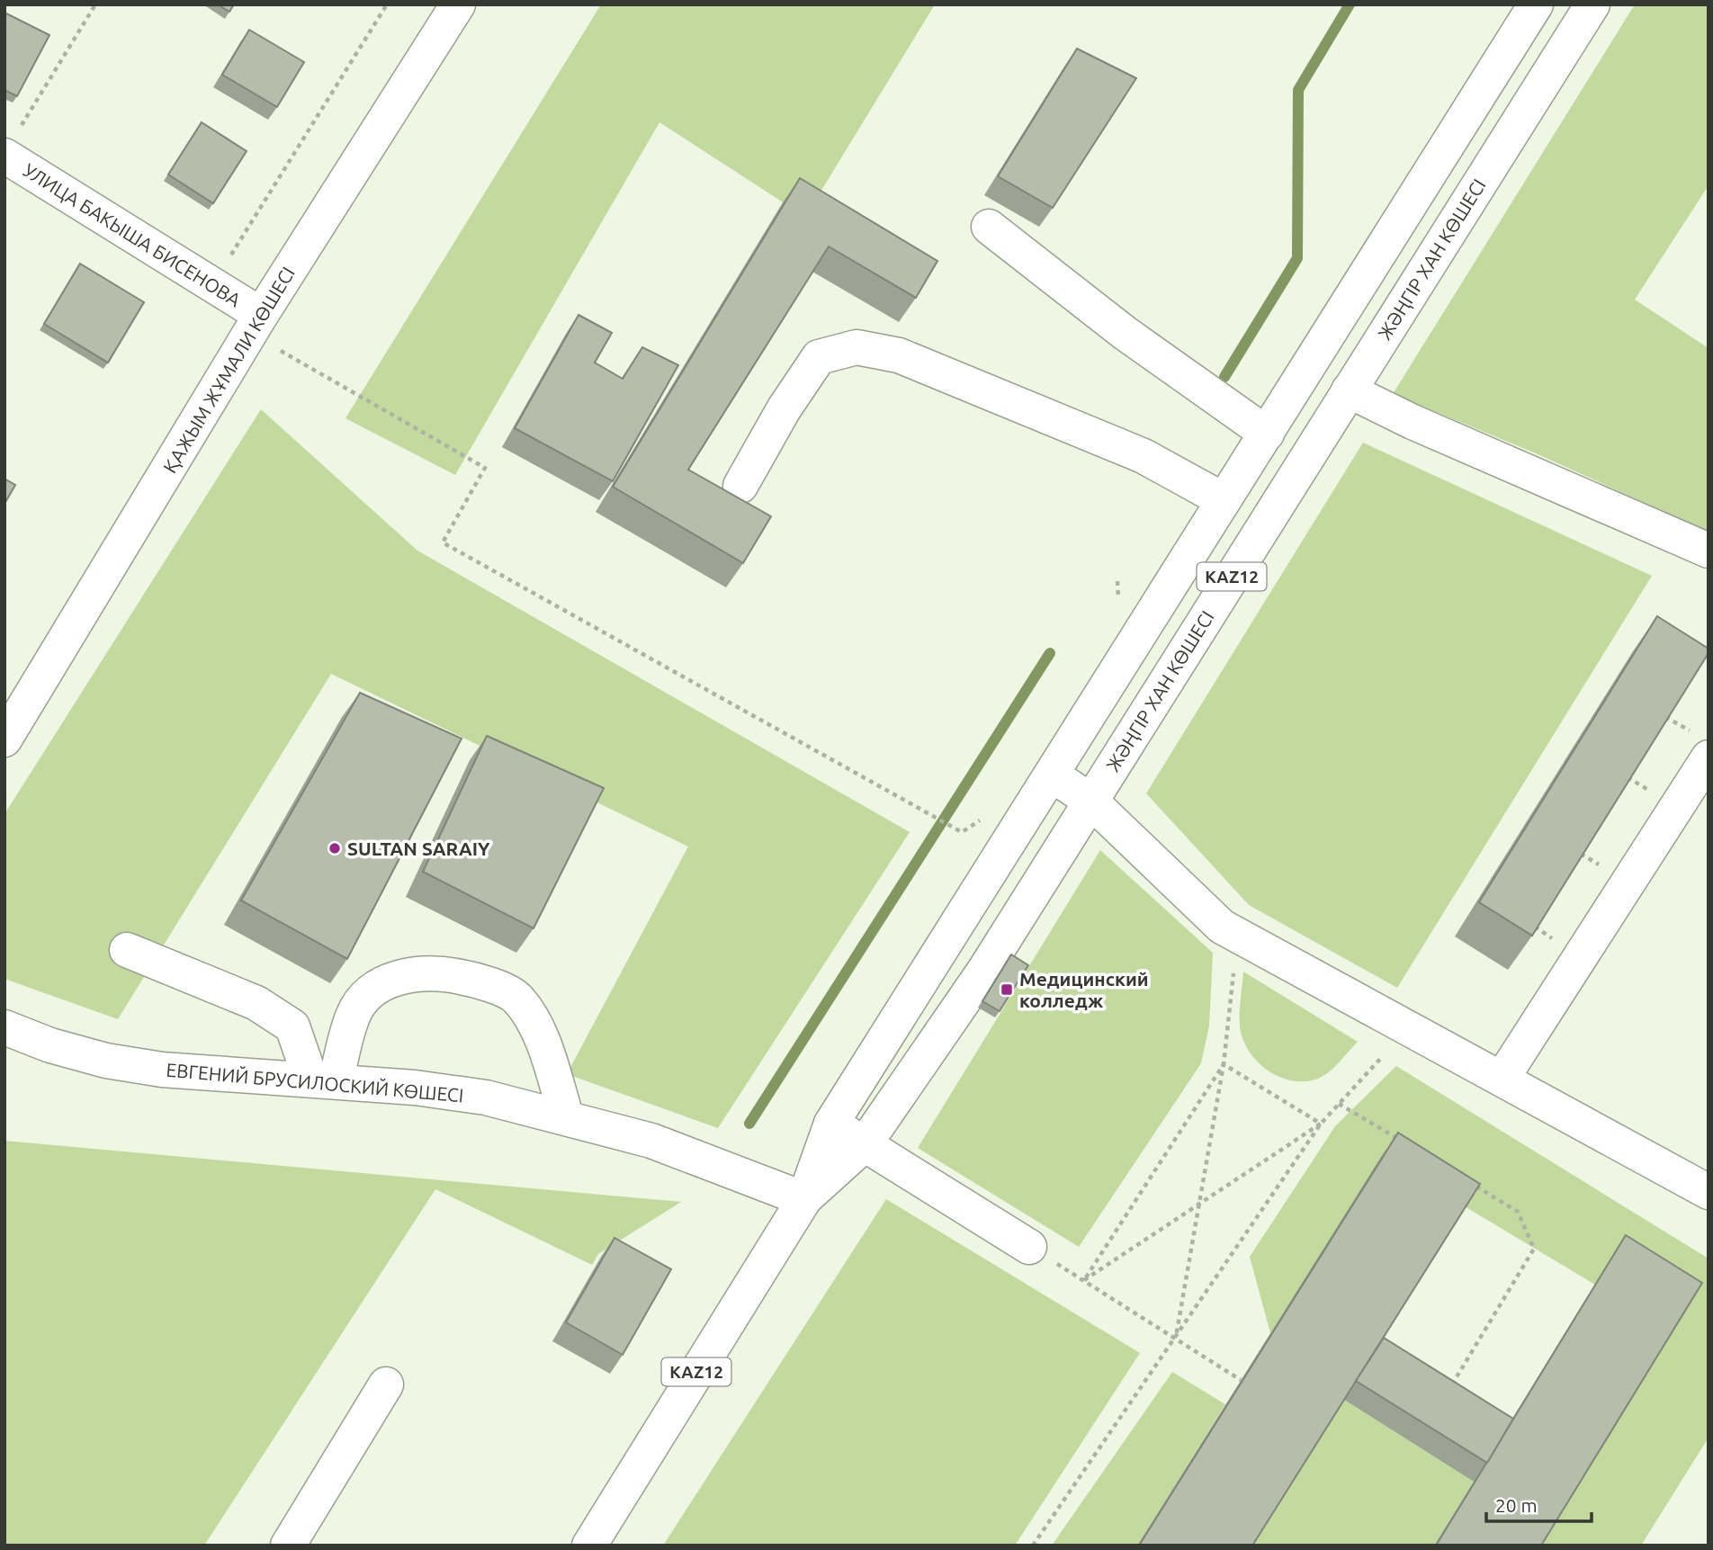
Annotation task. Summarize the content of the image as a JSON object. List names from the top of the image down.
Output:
{
  "streets": {
    "main road": [
      "УЛИЦА БАКЫША БИСЕНОВА",
      "ЖӘҢГІР ХАН КӨШЕСІ",
      "ҚАЖЫМ ЖҰМАЛИ КӨШЕСІ",
      "KAZ12",
      "ЕВГЕНИЙ БРУСИЛОСКИЙ КӨШЕСІ"
    ]
  },
  "crossings": [
    ["УЛИЦА БАКЫША БИСЕНОВА", "ҚАЖЫМ ЖҰМАЛИ КӨШЕСІ"],
    ["ЖӘҢГІР ХАН КӨШЕСІ", "ЕВГЕНИЙ БРУСИЛОСКИЙ КӨШЕСІ"]
  ],
  "places": {
    "other": ["SULTAN SARAIY"],
    "transit": ["Медицинский колледж"]
  },
  "scale_bar": "20 m"
}
